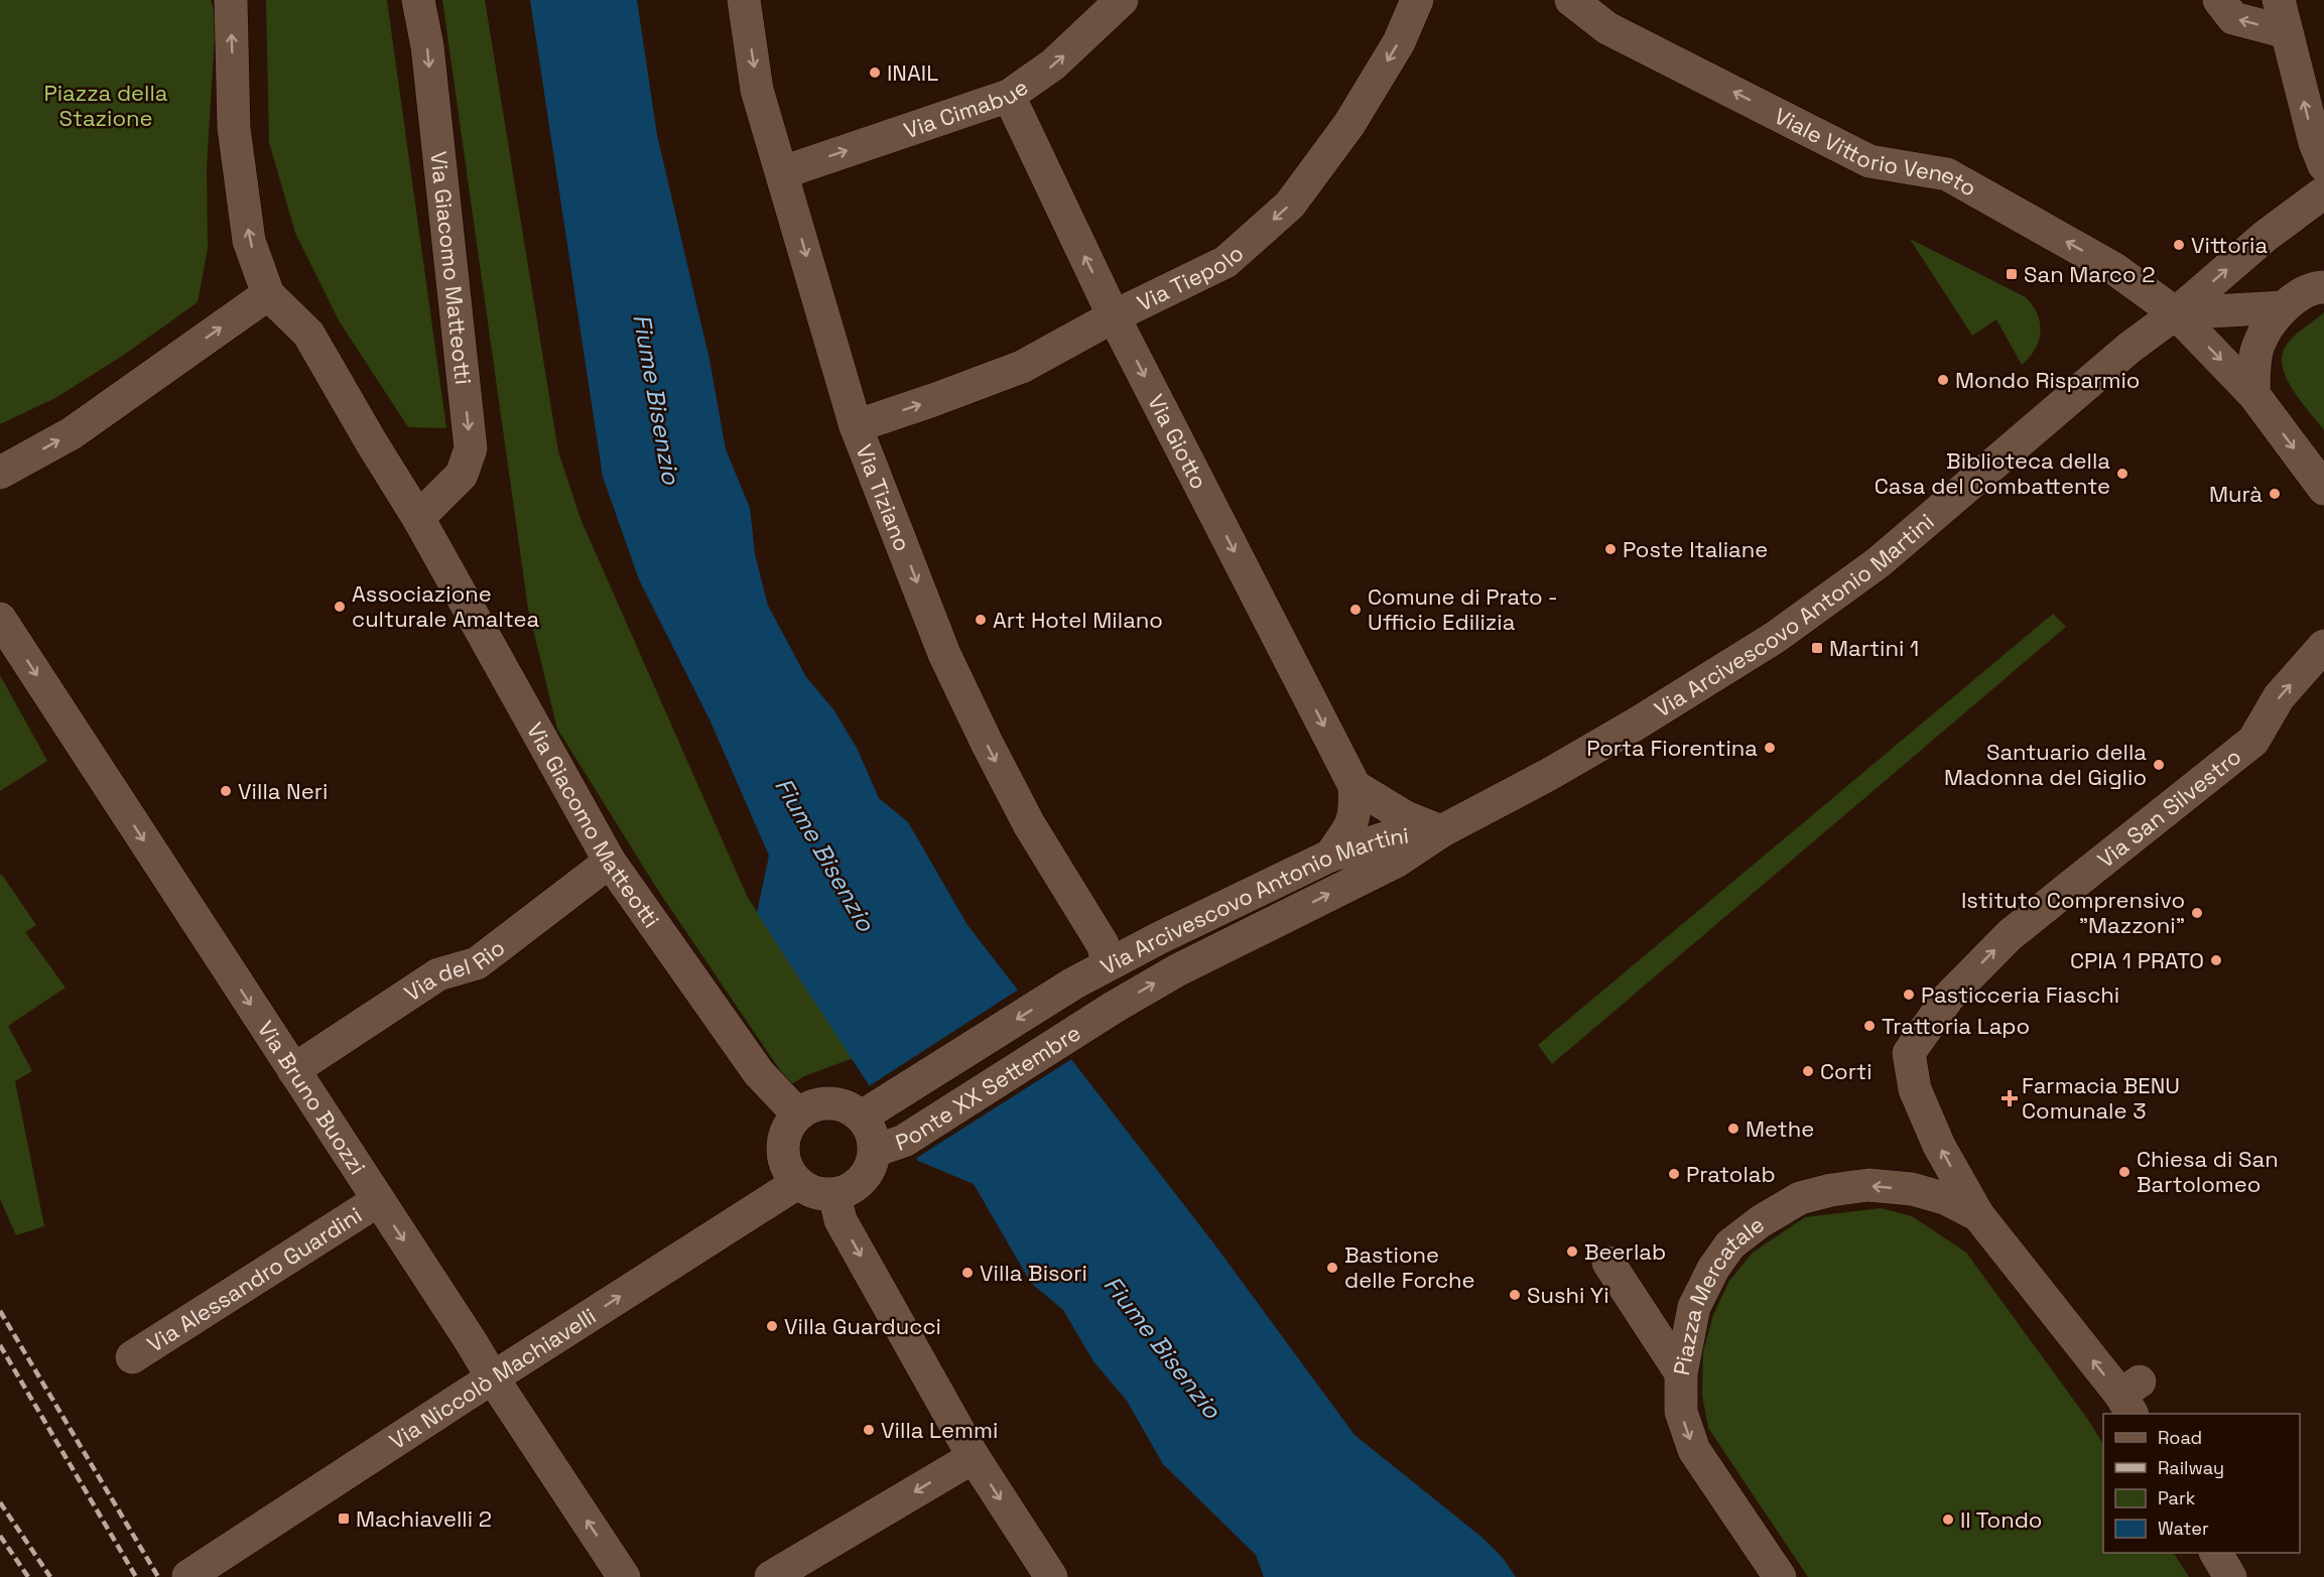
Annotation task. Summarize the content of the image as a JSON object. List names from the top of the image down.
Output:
{
  "streets": {
    "street": [
      "Via Cimabue",
      "Viale Vittorio Veneto",
      "Via Giacomo Matteotti",
      "Via Tiepolo",
      "Via Giotto",
      "Via Tiziano",
      "Via Arcivescovo Antonio Martini",
      "Via San Silvestro",
      "Via del Rio",
      "Ponte XX Settembre",
      "Via Bruno Buozzi",
      "Via Alessandro Guardini",
      "Piazza Mercatale",
      "Via Niccolò Machiavelli"
    ]
  },
  "crossings": [
    ["Via Cimabue", "Via Giotto"],
    ["Via Cimabue", "Via Tiziano"],
    ["Viale Vittorio Veneto", "Via Arcivescovo Antonio Martini"],
    ["Via Giacomo Matteotti", "Via del Rio"],
    ["Via Giacomo Matteotti", "Ponte XX Settembre"],
    ["Via Giacomo Matteotti", "Via Niccolò Machiavelli"],
    ["Via Tiepolo", "Via Giotto"],
    ["Via Tiepolo", "Via Tiziano"],
    ["Via Giotto", "Via Arcivescovo Antonio Martini"],
    ["Via Tiziano", "Via Arcivescovo Antonio Martini"],
    ["Via Arcivescovo Antonio Martini", "Ponte XX Settembre"],
    ["Via San Silvestro", "Piazza Mercatale"],
    ["Via del Rio", "Via Bruno Buozzi"],
    ["Ponte XX Settembre", "Via Niccolò Machiavelli"],
    ["Via Bruno Buozzi", "Via Alessandro Guardini"],
    ["Via Bruno Buozzi", "Via Niccolò Machiavelli"]
  ],
  "one_way": [
    "Via Cimabue",
    "Via Tiziano",
    "Via San Silvestro",
    "Via Niccolò Machiavelli"
  ],
  "water": ["Fiume Bisenzio"],
  "parks": ["Piazza della Stazione"],
  "places": {
    "other": [
      "INAIL",
      "Vittoria",
      "Mondo Risparmio",
      "Biblioteca della Casa del Combattente",
      "Murà",
      "Poste Italiane",
      "Associazione culturale Amaltea",
      "Comune di Prato - Ufficio Edilizia",
      "Art Hotel Milano",
      "Porta Fiorentina",
      "Santuario della Madonna del Giglio",
      "Villa Neri",
      "Istituto Comprensivo \"Mazzoni\"",
      "CPIA 1 PRATO",
      "Pasticceria Fiaschi",
      "Trattoria Lapo",
      "Corti",
      "Methe",
      "Chiesa di San Bartolomeo",
      "Pratolab",
      "Beerlab",
      "Bastione delle Forche",
      "Villa Bisori",
      "Sushi Yi",
      "Villa Guarducci",
      "Villa Lemmi",
      "Il Tondo"
    ],
    "transit": ["San Marco 2", "Martini 1", "Machiavelli 2"],
    "health": ["Farmacia BENU Comunale 3"]
  },
  "legend": [
    "Road",
    "Railway",
    "Park",
    "Water"
  ]
}
